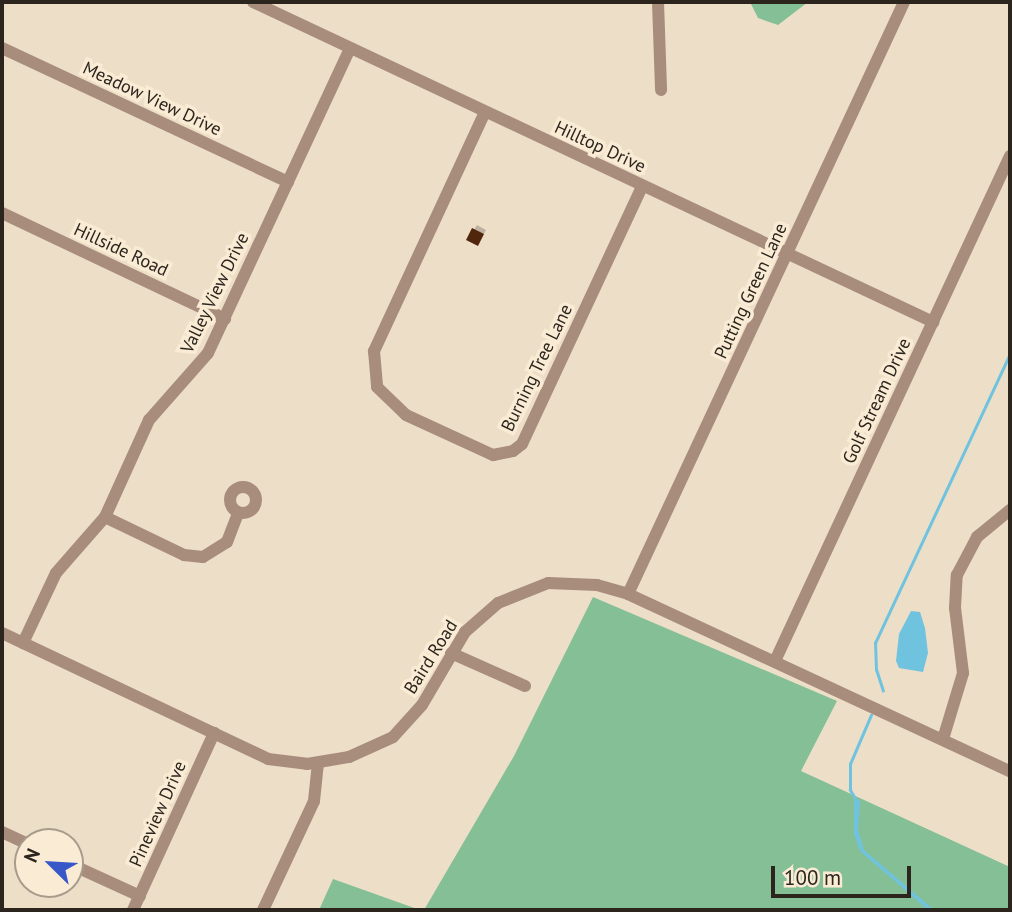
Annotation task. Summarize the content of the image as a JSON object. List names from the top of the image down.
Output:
{
  "streets": {
    "street": [
      "Meadow View Drive",
      "Hilltop Drive",
      "Hillside Road",
      "Putting Green Lane",
      "Valley View Drive",
      "Burning Tree Lane",
      "Golf Stream Drive",
      "Baird Road",
      "Pineview Drive"
    ]
  },
  "crossings": [
    ["Meadow View Drive", "Valley View Drive"],
    ["Hilltop Drive", "Putting Green Lane"],
    ["Hilltop Drive", "Valley View Drive"],
    ["Hilltop Drive", "Burning Tree Lane"],
    ["Hilltop Drive", "Golf Stream Drive"],
    ["Hillside Road", "Valley View Drive"],
    ["Putting Green Lane", "Baird Road"],
    ["Valley View Drive", "Baird Road"],
    ["Golf Stream Drive", "Baird Road"],
    ["Baird Road", "Pineview Drive"]
  ],
  "scale_bar": "100 m",
  "north": "top left"
}
